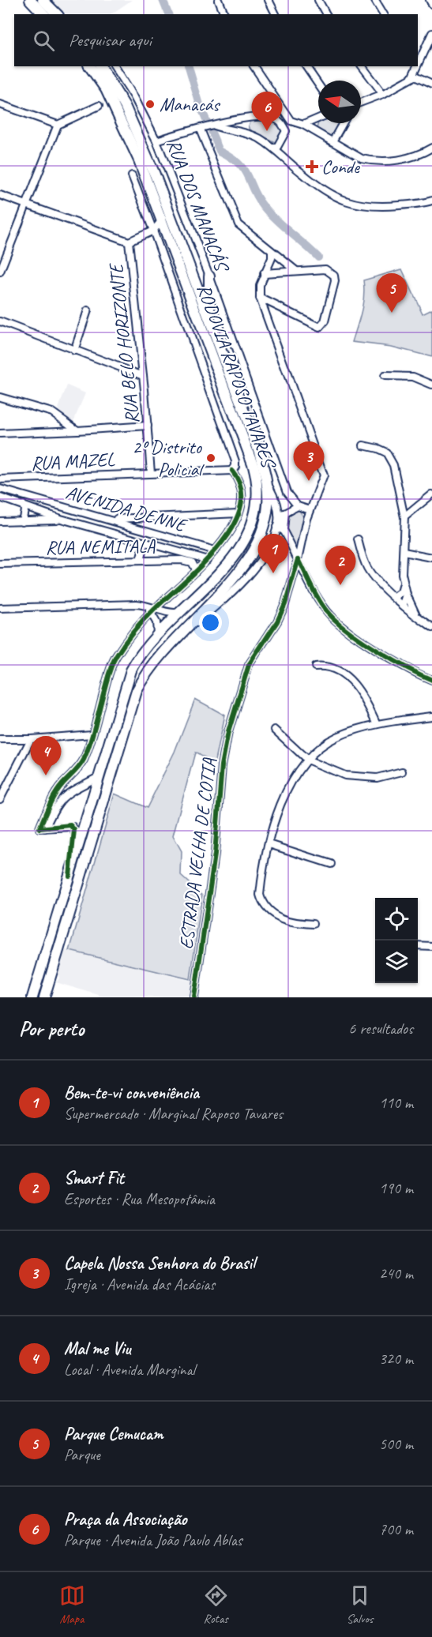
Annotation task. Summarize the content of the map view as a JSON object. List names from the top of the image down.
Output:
{
  "streets": {
    "highway": ["RODOVIA RAPOSO TAVARES"],
    "street": [
      "RUA DOS MANACÁS",
      "RUA BELO HORIZONTE",
      "RUA MAZEL",
      "AVENIDA DENNE",
      "RUA NEMITALA",
      "ESTRADA VELHA DE COTIA"
    ]
  },
  "crossings": [
    ["RUA BELO HORIZONTE", "RUA MAZEL"]
  ],
  "places": {
    "other": ["Manacás", "2º Distrito Policial"],
    "health": ["Conde"]
  },
  "north": "left",
  "page": {
    "search": "Pesquisar aqui",
    "pins": [
      "6",
      "5",
      "3",
      "1",
      "2",
      "4"
    ],
    "heading": ["Por perto", "6 resultados"],
    "list": [
      {
        "mark": "1",
        "name": "Bem-te-vi conveniência",
        "note": "Supermercado · Marginal Raposo Tavares",
        "value": "110 m"
      },
      {
        "mark": "2",
        "name": "Smart Fit",
        "note": "Esportes · Rua Mesopotâmia",
        "value": "190 m"
      },
      {
        "mark": "3",
        "name": "Capela Nossa Senhora do Brasil",
        "note": "Igreja · Avenida das Acácias",
        "value": "240 m"
      },
      {
        "mark": "4",
        "name": "Mal me Viu",
        "note": "Local · Avenida Marginal",
        "value": "320 m"
      },
      {
        "mark": "5",
        "name": "Parque Cemucam",
        "note": "Parque",
        "value": "500 m"
      },
      {
        "mark": "6",
        "name": "Praça da Associação",
        "note": "Parque · Avenida João Paulo Ablas",
        "value": "700 m"
      }
    ],
    "nav": ["Mapa", "Rotas", "Salvos"]
  }
}
